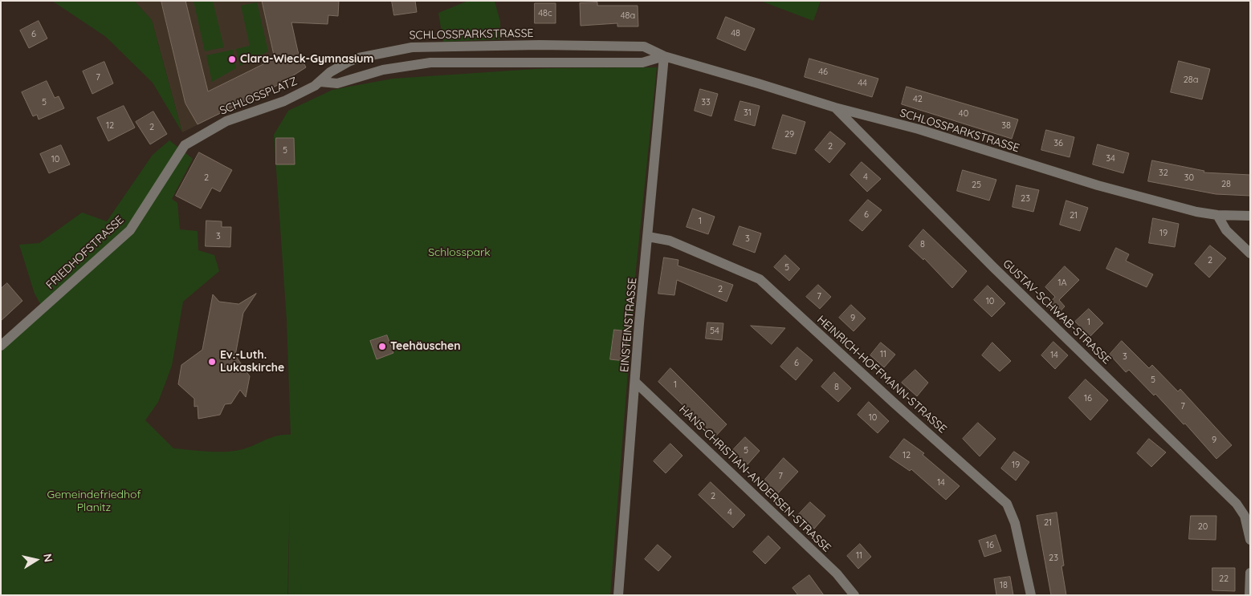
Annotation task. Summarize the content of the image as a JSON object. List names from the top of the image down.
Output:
{
  "streets": {
    "street": [
      "SCHLOSSPARKSTRASSE",
      "SCHLOSSPLATZ",
      "FRIEDHOFSTRASSE",
      "GUSTAV-SCHWAB-STRASSE",
      "EINSTEINSTRASSE",
      "HEINRICH-HOFFMANN-STRASSE",
      "HANS-CHRISTIAN-ANDERSEN-STRASSE"
    ]
  },
  "crossings": [
    ["SCHLOSSPARKSTRASSE", "SCHLOSSPLATZ"],
    ["SCHLOSSPARKSTRASSE", "GUSTAV-SCHWAB-STRASSE"],
    ["SCHLOSSPARKSTRASSE", "EINSTEINSTRASSE"],
    ["SCHLOSSPLATZ", "FRIEDHOFSTRASSE"],
    ["EINSTEINSTRASSE", "HEINRICH-HOFFMANN-STRASSE"],
    ["EINSTEINSTRASSE", "HANS-CHRISTIAN-ANDERSEN-STRASSE"]
  ],
  "parks": ["Schlosspark", "Gemeindefriedhof Planitz"],
  "places": ["Clara-Wieck-Gymnasium", "Teehäuschen", "Ev.-Luth. Lukaskirche"],
  "house_numbers": [
    "48c",
    "48a",
    "48",
    "6",
    "46",
    "7",
    "28a",
    "44",
    "42",
    "5",
    "33",
    "31",
    "40",
    "12",
    "38",
    "2",
    "29",
    "36",
    "2",
    "5",
    "34",
    "10",
    "32",
    "4",
    "2",
    "30",
    "28",
    "25",
    "23",
    "6",
    "21",
    "1",
    "19",
    "3",
    "3",
    "8",
    "2",
    "5",
    "1A",
    "2",
    "7",
    "10",
    "9",
    "1",
    "54",
    "11",
    "14",
    "3",
    "6",
    "5",
    "1",
    "8",
    "16",
    "7",
    "10",
    "9",
    "5",
    "12",
    "19",
    "7",
    "14",
    "2",
    "4",
    "21",
    "20",
    "16",
    "11",
    "23",
    "22",
    "18"
  ],
  "north": "right"
}
